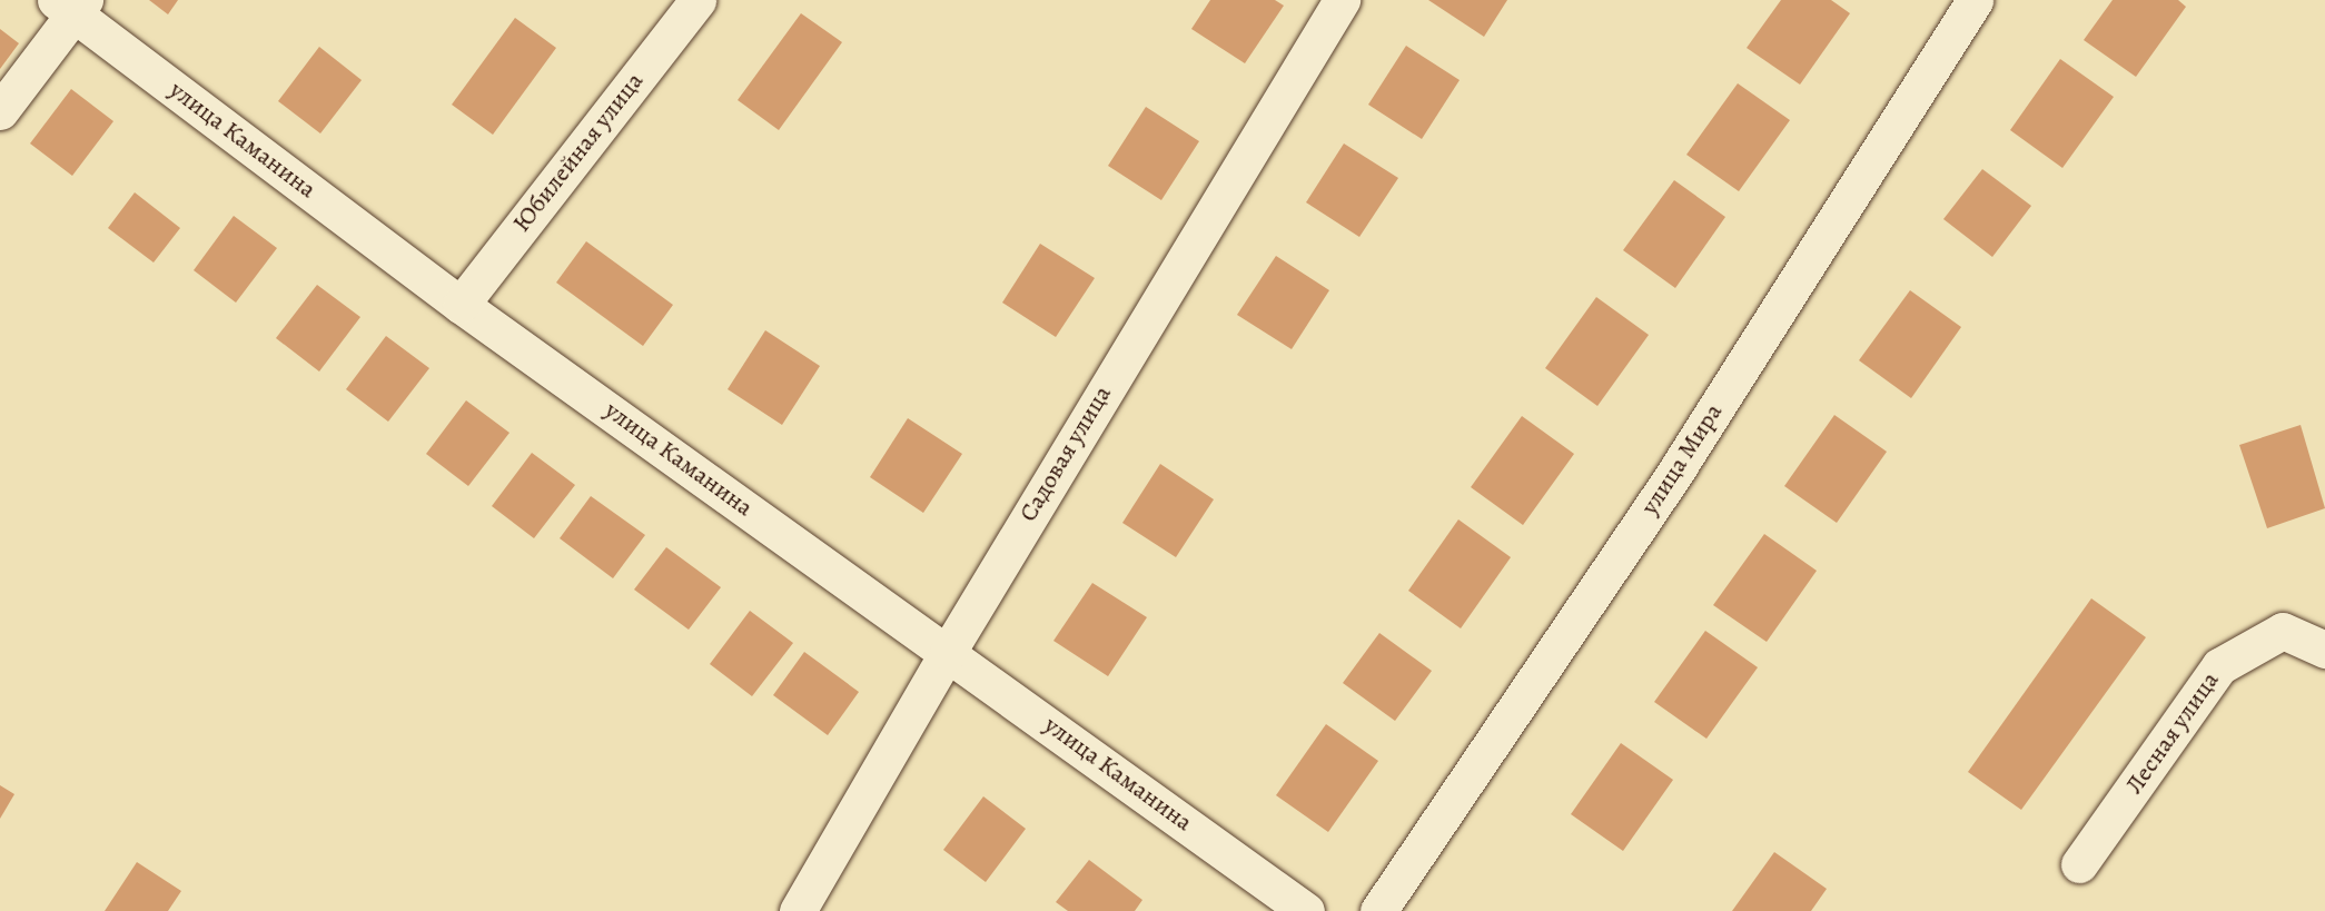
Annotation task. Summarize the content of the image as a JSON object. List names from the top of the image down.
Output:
{
  "streets": {
    "street": [
      "улица Каманина",
      "Юбилейная улица",
      "Садовая улица",
      "улица Мира",
      "Лесная улица"
    ]
  },
  "crossings": [
    ["улица Каманина", "Юбилейная улица"],
    ["улица Каманина", "Садовая улица"]
  ]
}
